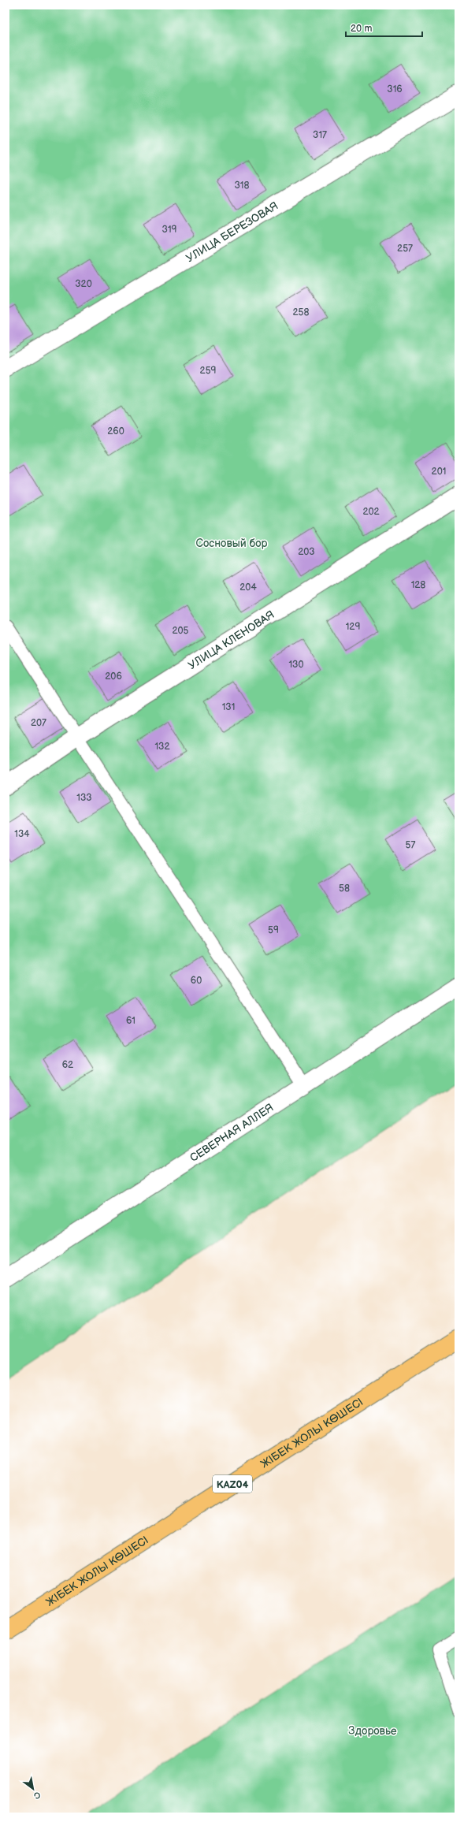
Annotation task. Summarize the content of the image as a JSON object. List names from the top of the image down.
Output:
{
  "streets": {
    "highway": ["ЖІБЕК ЖОЛЫ КӨШЕСІ", "KАZ04"],
    "street": ["УЛИЦА БЕРЕЗОВАЯ", "УЛИЦА КЛЕНОВАЯ", "СЕВЕРНАЯ АЛЛЕЯ"]
  },
  "parks": ["Сосновый бор", "Здоровье"],
  "house_numbers": [
    "316",
    "317",
    "318",
    "319",
    "257",
    "320",
    "258",
    "259",
    "260",
    "201",
    "202",
    "203",
    "128",
    "204",
    "129",
    "205",
    "130",
    "206",
    "131",
    "207",
    "132",
    "133",
    "134",
    "57",
    "58",
    "59",
    "60",
    "61",
    "62"
  ],
  "scale_bar": "20 m",
  "north": "bottom right"
}
